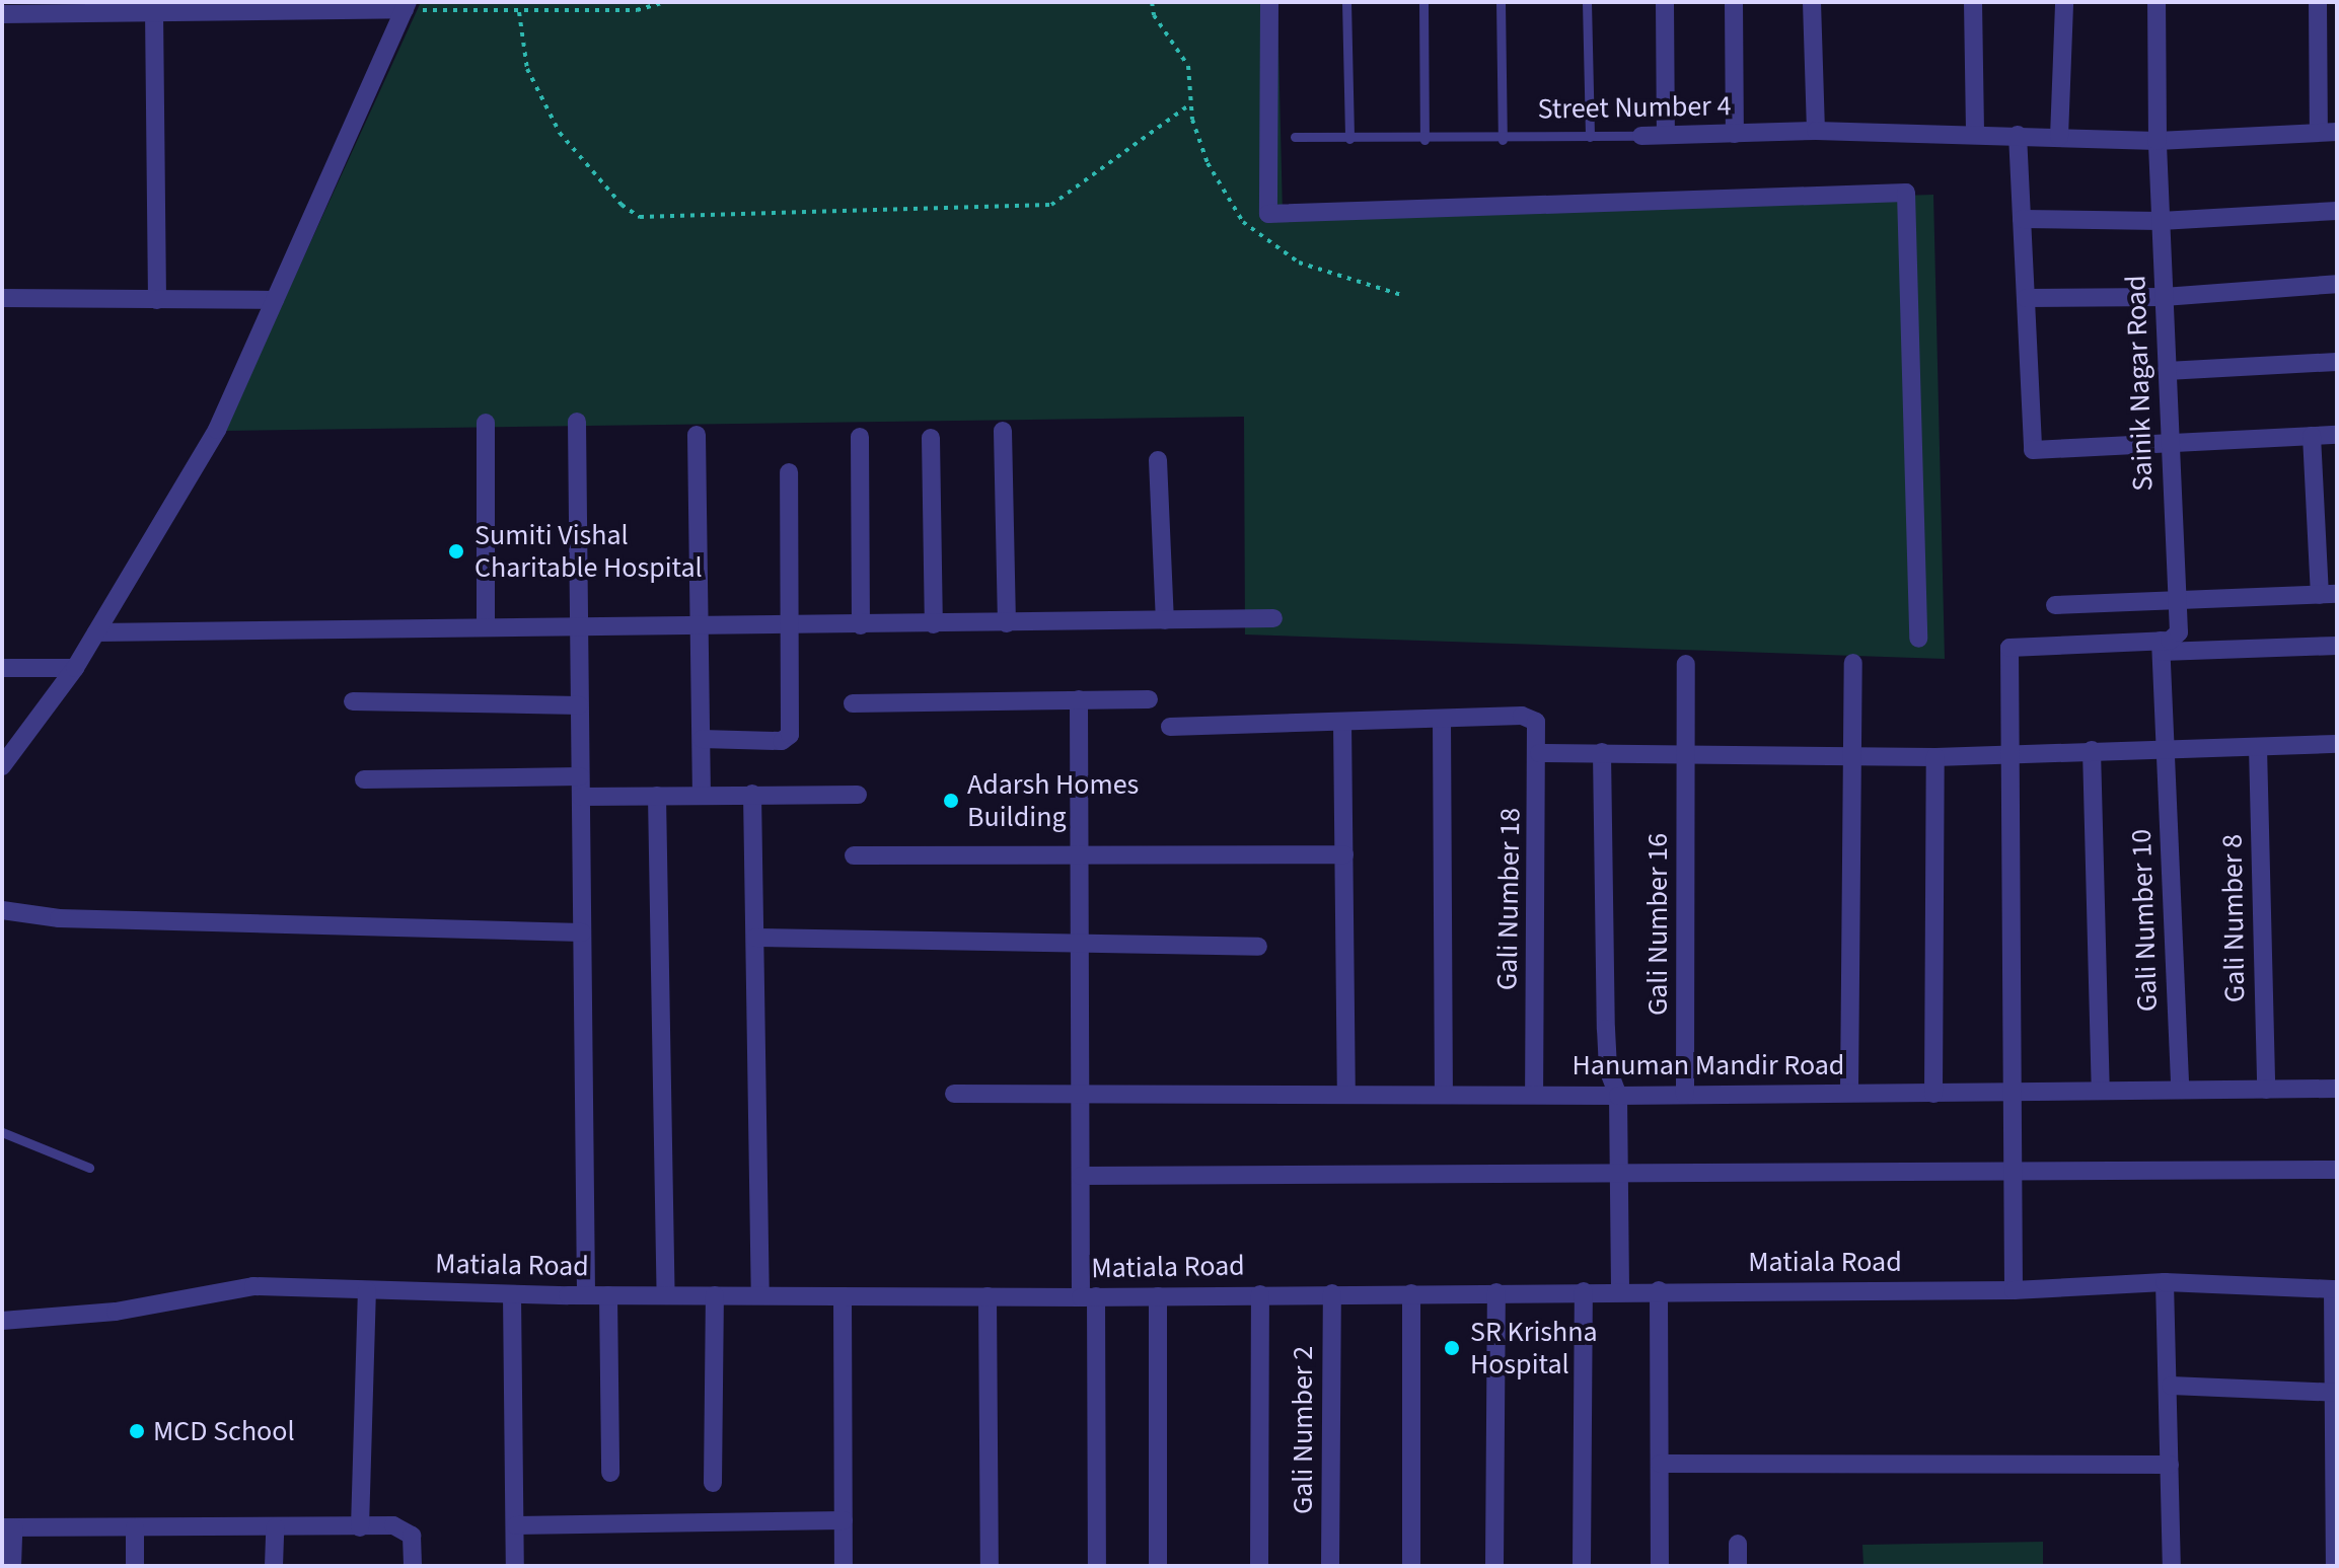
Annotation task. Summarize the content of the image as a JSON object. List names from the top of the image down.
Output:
{
  "streets": {
    "street": [
      "Street Number 4",
      "Sainik Nagar Road",
      "Gali Number 18",
      "Gali Number 8",
      "Gali Number 10",
      "Gali Number 16",
      "Hanuman Mandir Road",
      "Matiala Road",
      "Gali Number 2"
    ]
  },
  "crossings": [
    ["Street Number 4", "Sainik Nagar Road"],
    ["Sainik Nagar Road", "Gali Number 10"],
    ["Gali Number 18", "Hanuman Mandir Road"],
    ["Gali Number 8", "Hanuman Mandir Road"],
    ["Gali Number 10", "Hanuman Mandir Road"],
    ["Gali Number 16", "Hanuman Mandir Road"],
    ["Matiala Road", "Gali Number 2"]
  ],
  "places": [
    "Sumiti Vishal Charitable Hospital",
    "Adarsh Homes Building",
    "SR Krishna Hospital",
    "MCD School"
  ]
}
